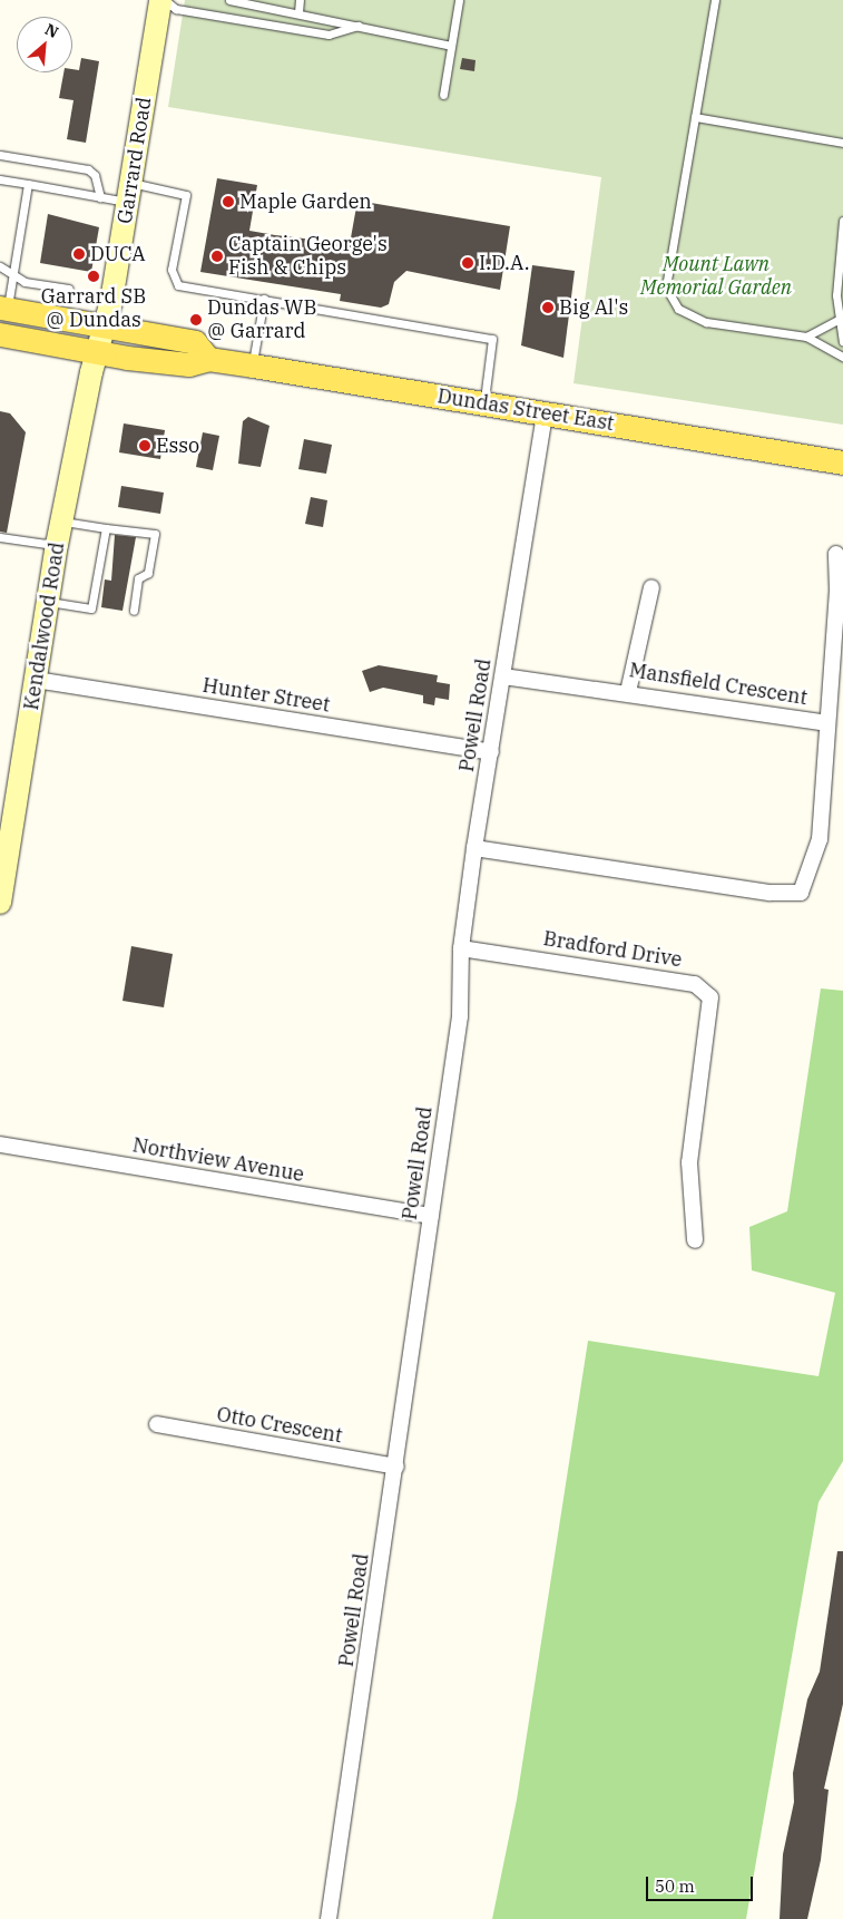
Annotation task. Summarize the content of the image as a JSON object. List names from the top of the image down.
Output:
{
  "streets": {
    "main road": ["Dundas Street East"],
    "street": [
      "Garrard Road",
      "Kendalwood Road",
      "Mansfield Crescent",
      "Hunter Street",
      "Powell Road",
      "Bradford Drive",
      "Northview Avenue",
      "Otto Crescent"
    ]
  },
  "crossings": [
    ["Garrard Road", "Dundas Street East"],
    ["Garrard Road", "Kendalwood Road"],
    ["Dundas Street East", "Kendalwood Road"],
    ["Dundas Street East", "Powell Road"],
    ["Kendalwood Road", "Hunter Street"],
    ["Mansfield Crescent", "Powell Road"],
    ["Hunter Street", "Powell Road"],
    ["Powell Road", "Bradford Drive"],
    ["Powell Road", "Northview Avenue"],
    ["Powell Road", "Otto Crescent"]
  ],
  "parks": ["Mount Lawn Memorial Garden"],
  "places": [
    "Maple Garden",
    "DUCA",
    "Captain George's Fish & Chips",
    "I.D.A.",
    "Garrard SB @ Dundas",
    "Big Al's",
    "Dundas WB @ Garrard",
    "Esso"
  ],
  "scale_bar": "50 m",
  "north": "top right"
}
